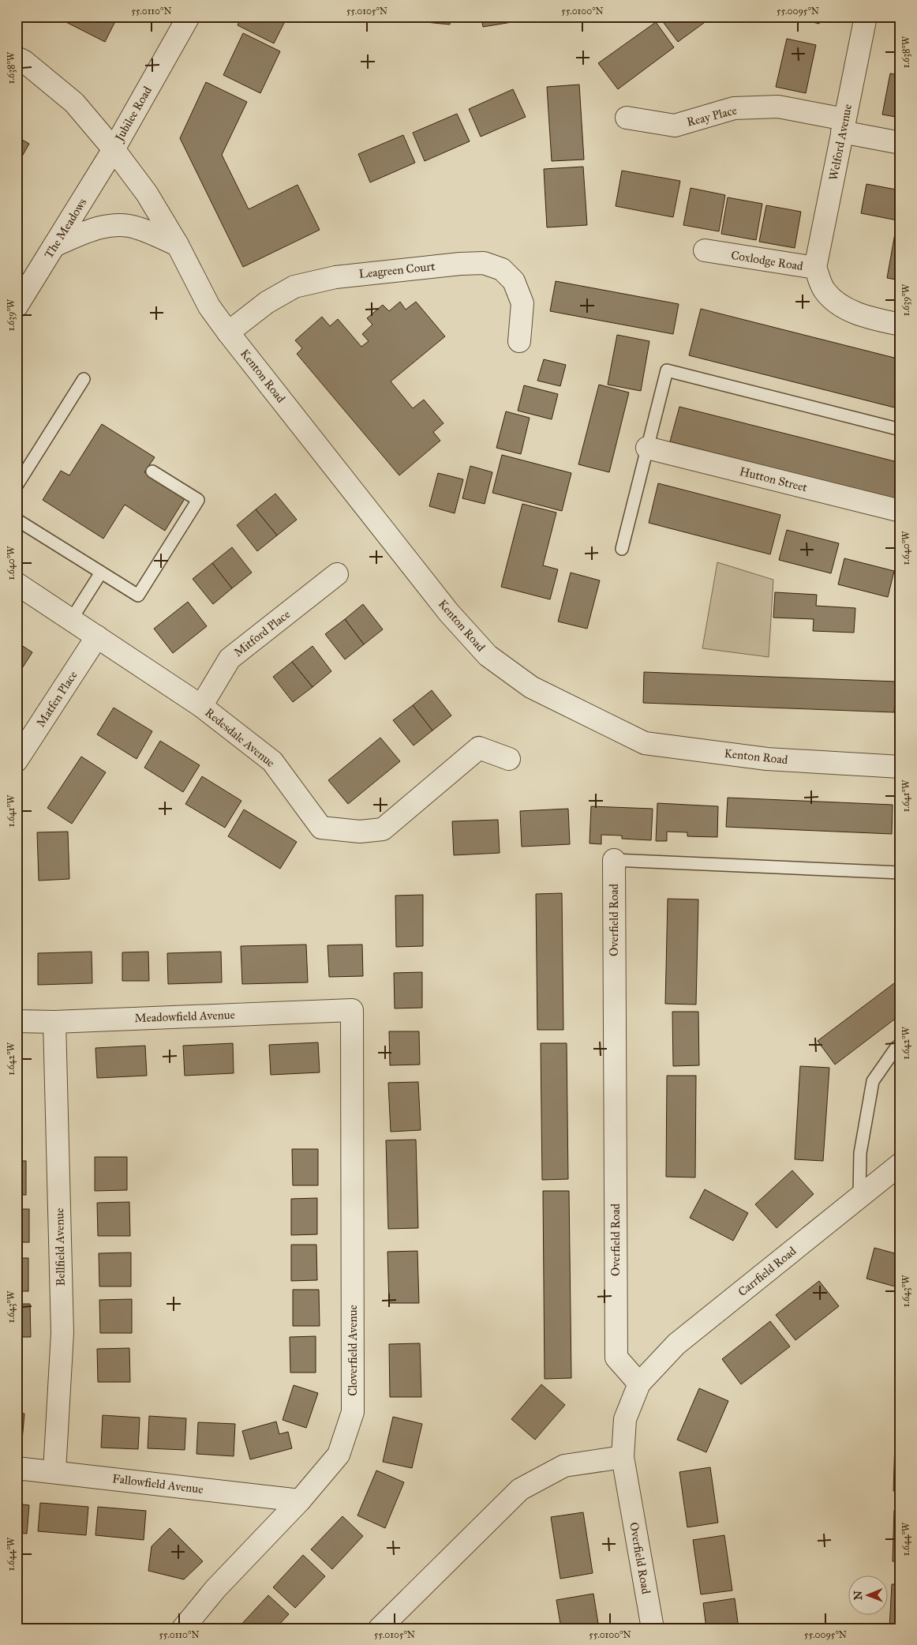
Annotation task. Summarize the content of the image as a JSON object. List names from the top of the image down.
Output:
{
  "streets": {
    "street": [
      "Jubilee Road",
      "Reay Place",
      "Welford Avenue",
      "The Meadows",
      "Coxlodge Road",
      "Leagreen Court",
      "Kenton Road",
      "Hutton Street",
      "Mitford Place",
      "Matfen Place",
      "Redesdale Avenue",
      "Overfield Road",
      "Meadowfield Avenue",
      "Bellfield Avenue",
      "Carrfield Road",
      "Cloverfield Avenue",
      "Fallowfield Avenue"
    ]
  },
  "crossings": [
    ["Jubilee Road", "The Meadows"],
    ["Jubilee Road", "Kenton Road"],
    ["Reay Place", "Welford Avenue"],
    ["Welford Avenue", "Coxlodge Road"],
    ["The Meadows", "Kenton Road"],
    ["Leagreen Court", "Kenton Road"],
    ["Mitford Place", "Redesdale Avenue"],
    ["Matfen Place", "Redesdale Avenue"],
    ["Overfield Road", "Carrfield Road"],
    ["Meadowfield Avenue", "Bellfield Avenue"],
    ["Meadowfield Avenue", "Cloverfield Avenue"],
    ["Bellfield Avenue", "Fallowfield Avenue"],
    ["Cloverfield Avenue", "Fallowfield Avenue"]
  ],
  "north": "left",
  "coordinates": [
    "55.0110°N",
    "55.0105°N",
    "55.0100°N",
    "55.0095°N",
    "1.638°W",
    "1.639°W",
    "1.640°W",
    "1.641°W",
    "1.642°W",
    "1.643°W",
    "1.644°W"
  ]
}
